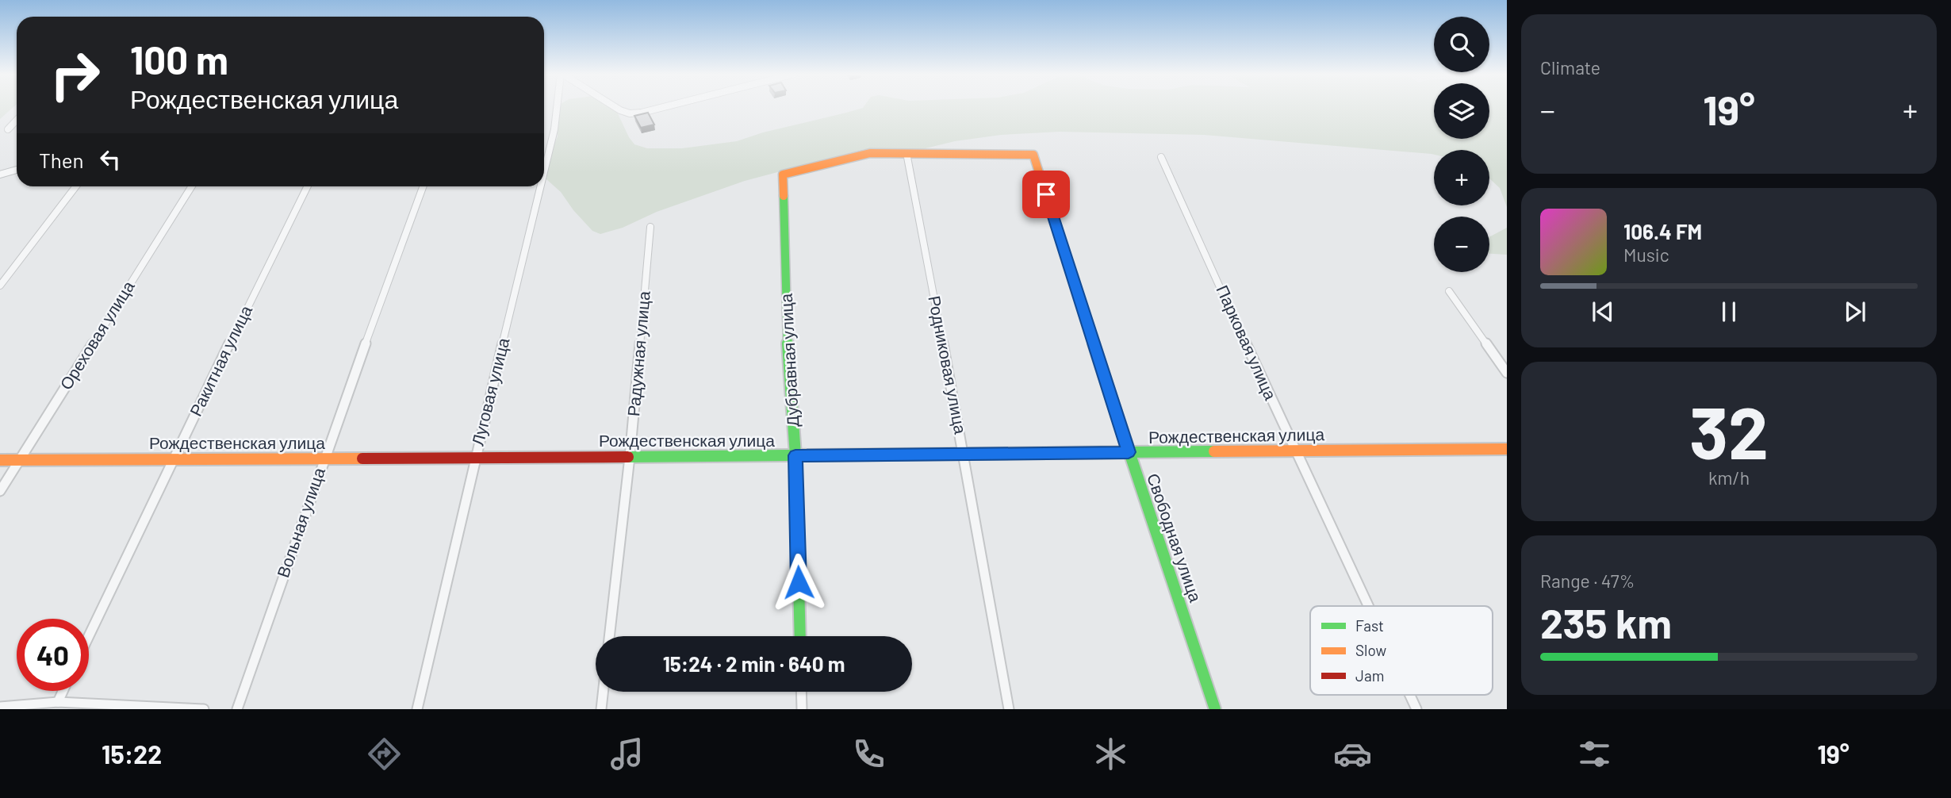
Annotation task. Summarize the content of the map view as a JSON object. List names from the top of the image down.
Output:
{
  "streets": {
    "street": [
      "Ореховая улица",
      "Парковая улица",
      "Радужная улица",
      "Дубравная улица",
      "Ракитная улица",
      "Родниковая улица",
      "Луговая улица",
      "Рождественская улица",
      "Вольная улица",
      "Свободная улица"
    ]
  },
  "crossings": [
    ["Ореховая улица", "Рождественская улица"],
    ["Парковая улица", "Рождественская улица"],
    ["Радужная улица", "Рождественская улица"],
    ["Дубравная улица", "Родниковая улица"],
    ["Дубравная улица", "Рождественская улица"],
    ["Дубравная улица", "Свободная улица"],
    ["Ракитная улица", "Рождественская улица"],
    ["Родниковая улица", "Рождественская улица"],
    ["Родниковая улица", "Свободная улица"],
    ["Луговая улица", "Рождественская улица"],
    ["Рождественская улица", "Вольная улица"],
    ["Рождественская улица", "Свободная улица"]
  ],
  "legend": ["Fast", "Slow", "Jam"],
  "page": {
    "tile": [
      "Climate",
      ["32", "km/h"],
      ["Range · 47%", "235 km"]
    ],
    "map_buttons": ["+", "−"],
    "turn": ["100 m", "Рождественская улица"],
    "heat": ["−", "19°", "+"],
    "then": "Then",
    "song": ["106.4 FM", "Music"],
    "limit": "40",
    "trip": "15:24 · 2 min · 640 m",
    "tabs": ["15:22", "19°"]
  }
}
